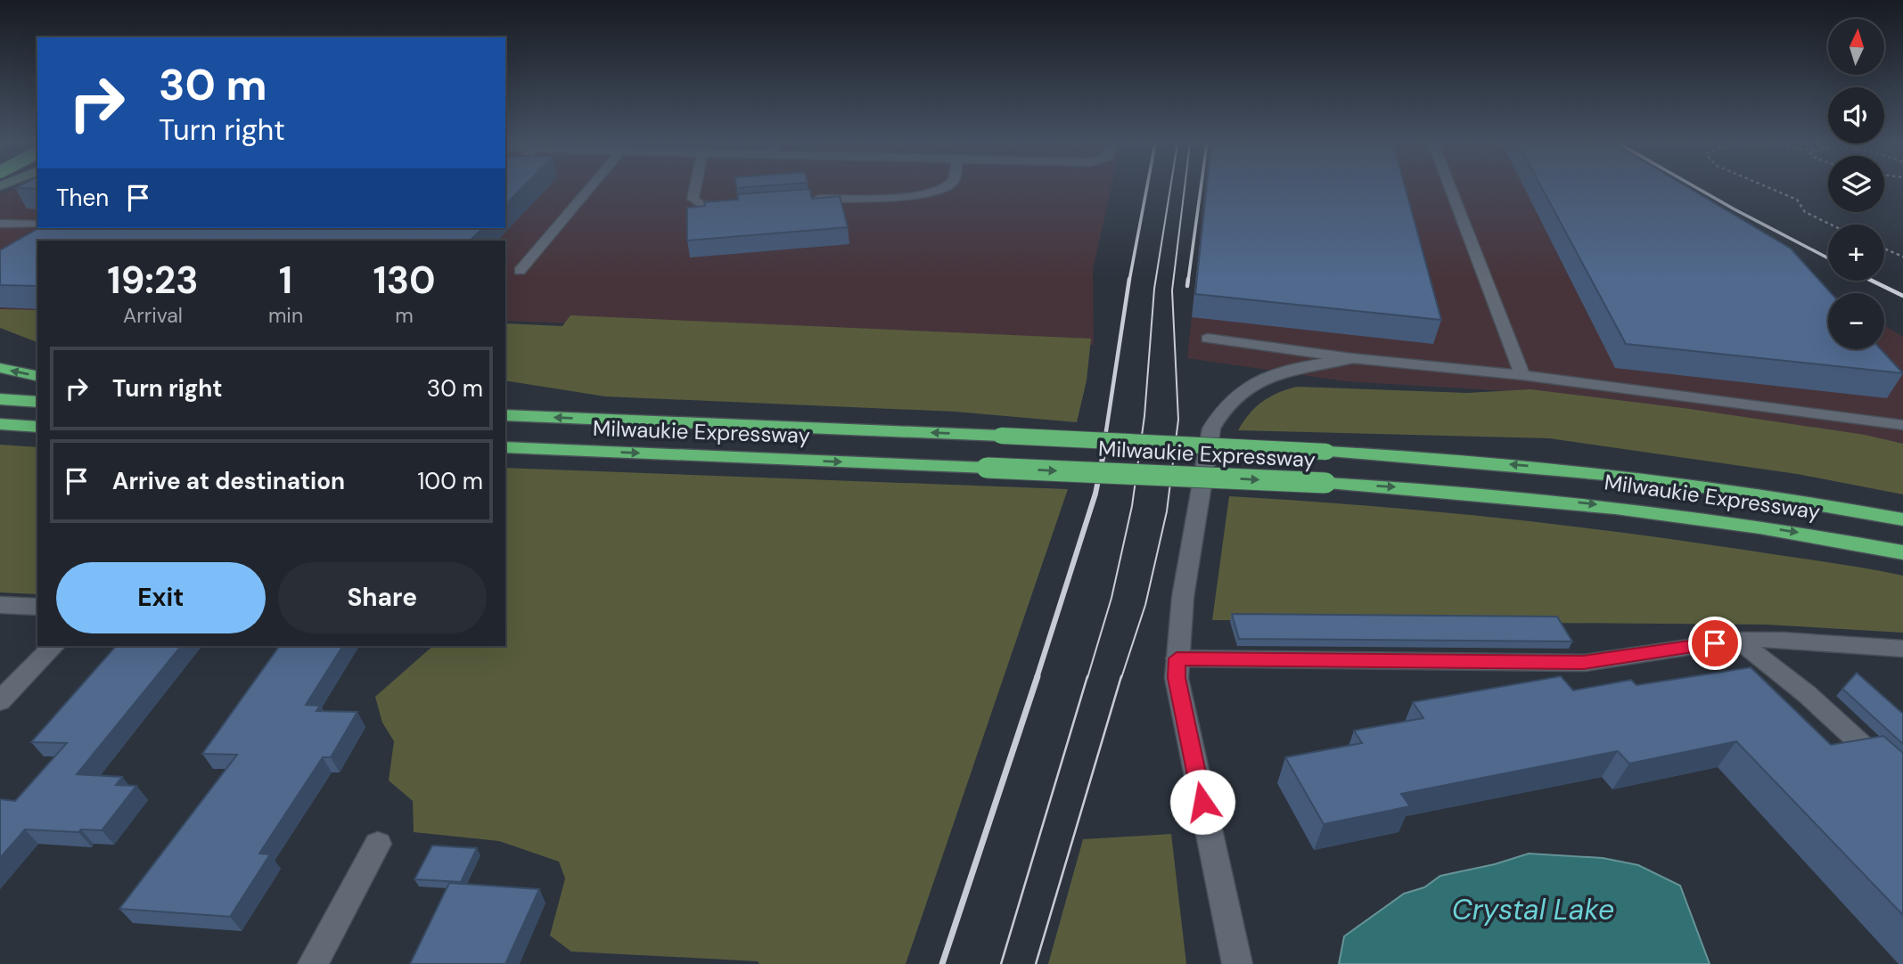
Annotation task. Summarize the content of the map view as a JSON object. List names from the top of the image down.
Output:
{
  "streets": {
    "highway": ["Milwaukie Expressway"]
  },
  "water": ["Crystal Lake"],
  "north": "top",
  "page": {
    "map_buttons": ["+", "−"],
    "turn": ["30 m", "Turn right"],
    "then": "Then",
    "eta": [
      "19:23",
      "Arrival",
      "1",
      "min",
      "130",
      "m"
    ],
    "list": [
      {
        "name": "Turn right",
        "value": "30 m"
      },
      {
        "name": "Arrive at destination",
        "value": "100 m"
      }
    ],
    "buttons": ["Exit", "Share"]
  }
}
